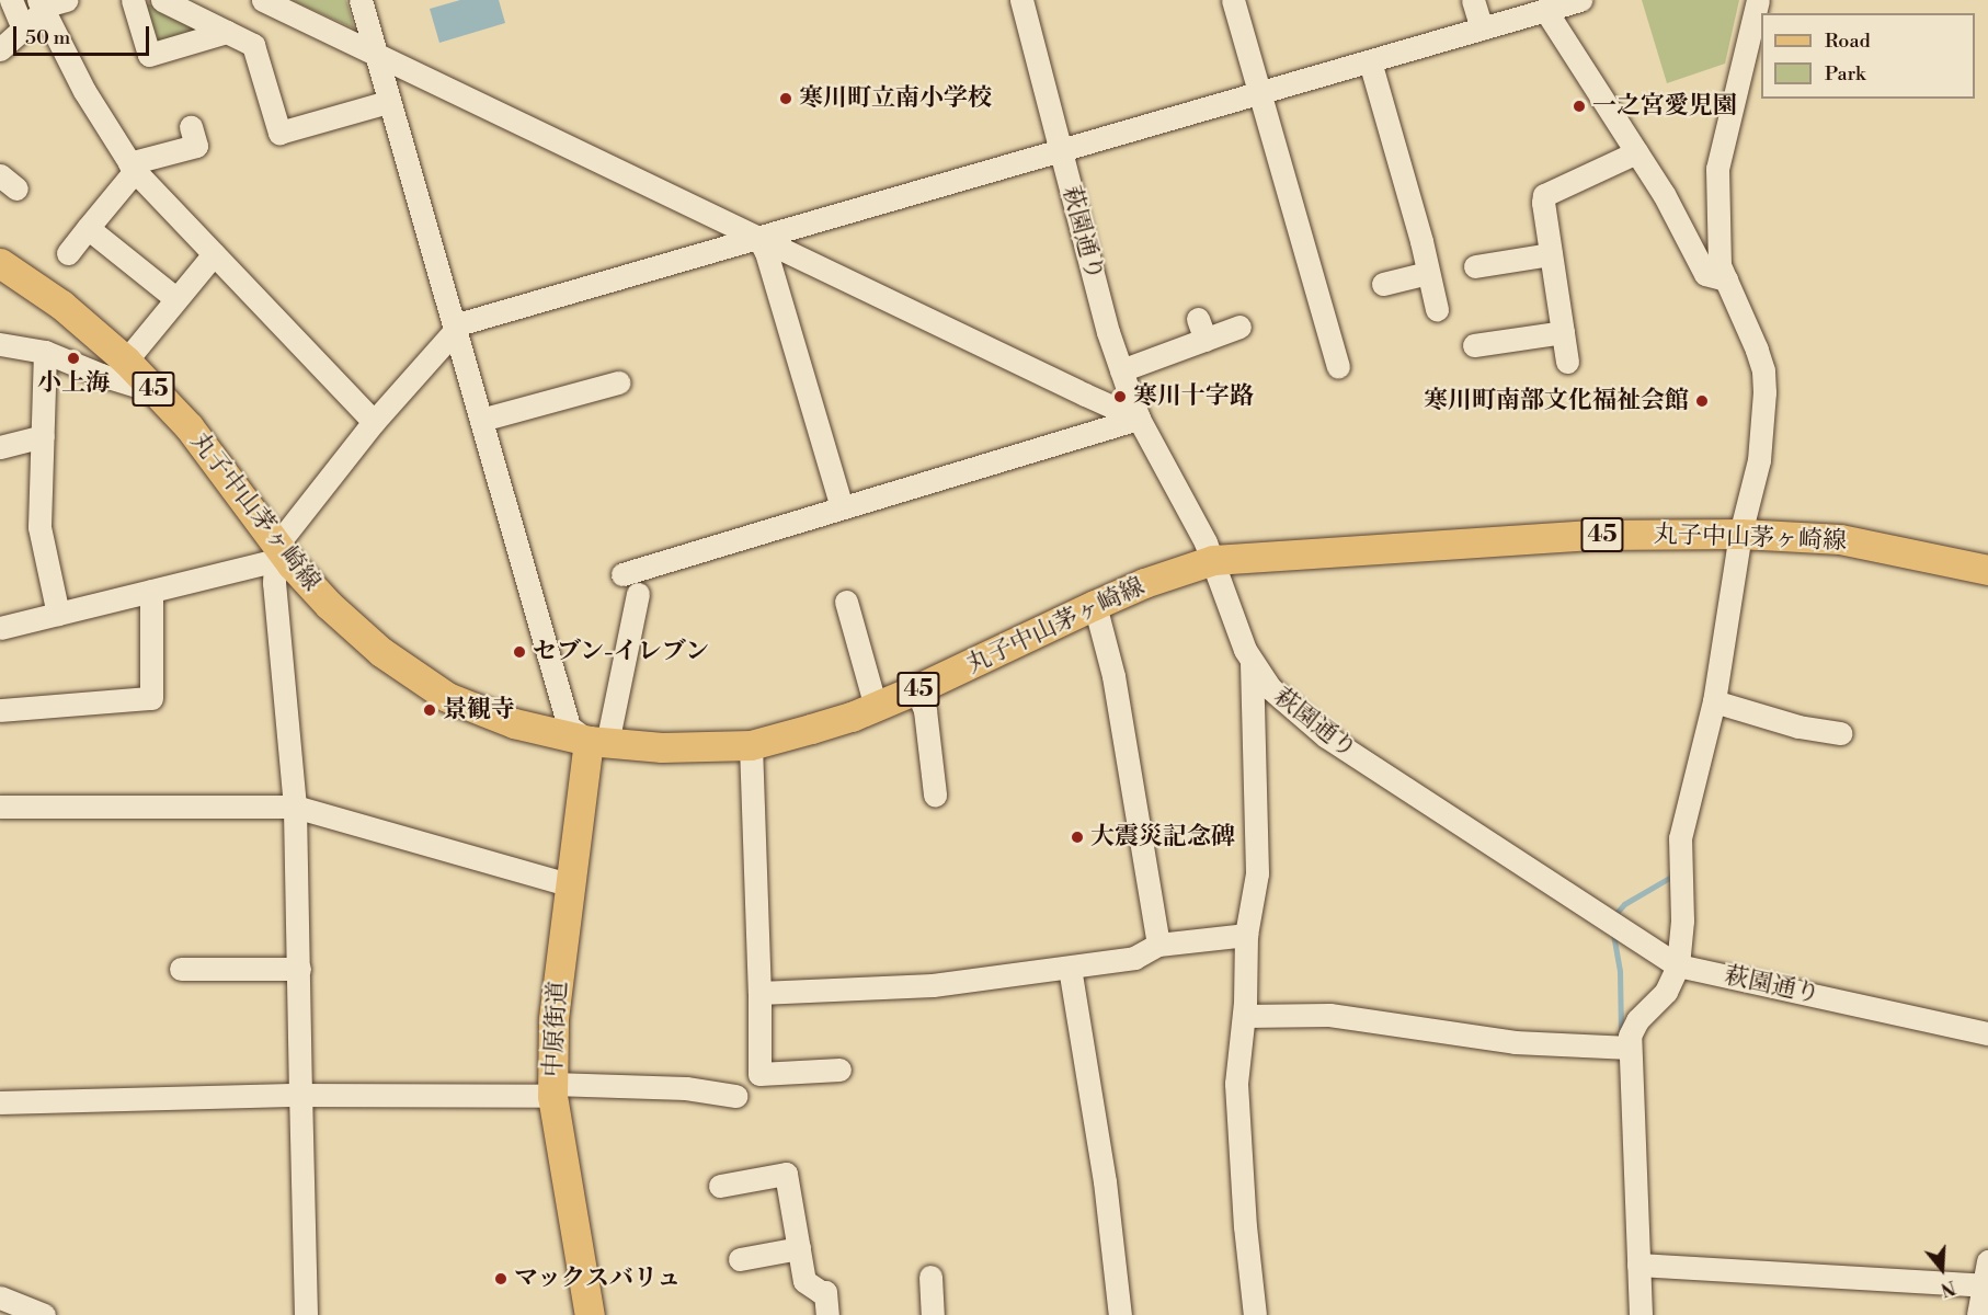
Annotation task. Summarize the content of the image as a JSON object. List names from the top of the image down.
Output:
{
  "streets": {
    "main road": ["45", "丸子中山茅ヶ崎線", "中原街道"],
    "street": ["萩園通り"]
  },
  "crossings": [
    ["萩園通り", "丸子中山茅ヶ崎線"],
    ["丸子中山茅ヶ崎線", "中原街道"]
  ],
  "places": [
    "寒川町立南小学校",
    "一之宮愛児園",
    "小上海",
    "寒川十字路",
    "寒川町南部文化福祉会館",
    "セブン-イレブン",
    "景観寺",
    "大震災記念碑",
    "マックスバリュ"
  ],
  "legend": ["Road", "Park"],
  "scale_bar": "50 m",
  "north": "bottom"
}
